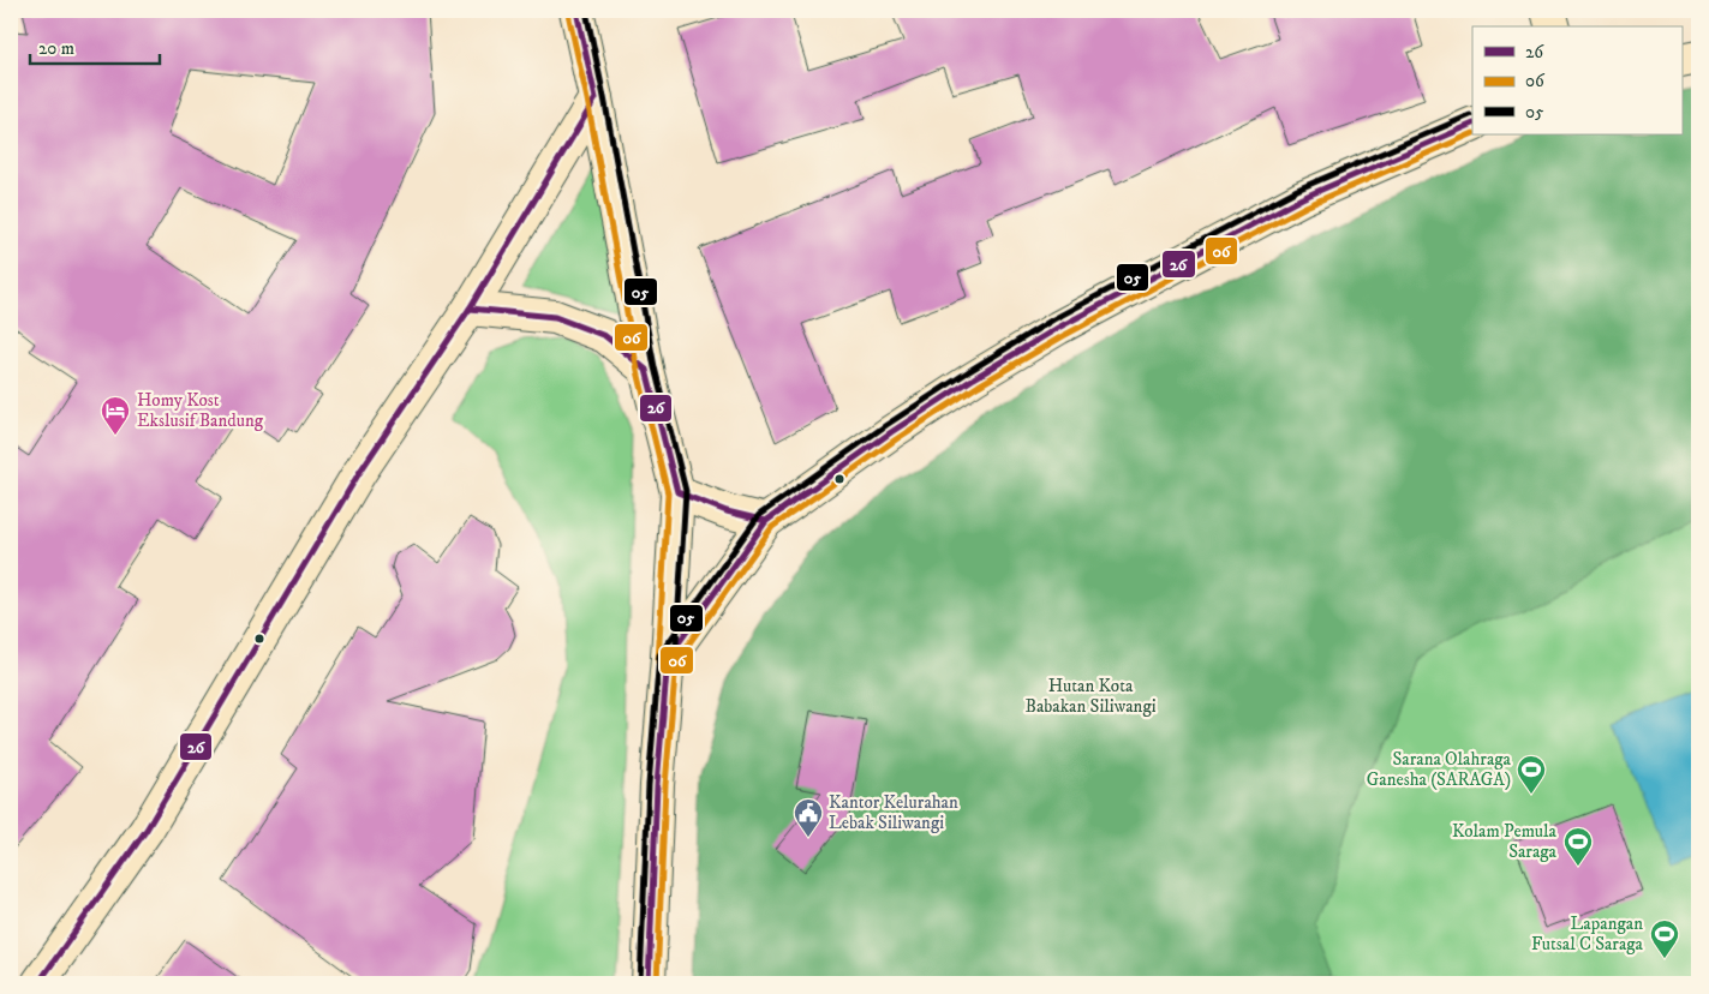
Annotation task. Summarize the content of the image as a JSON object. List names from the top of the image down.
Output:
{
  "parks": ["Hutan Kota Babakan Siliwangi"],
  "places": {
    "hotel": ["Homy Kost Ekslusif Bandung"],
    "sports": ["Sarana Olahraga Ganesha (SARAGA)", "Kolam Pemula Saraga", "Lapangan Futsal C Saraga"],
    "public building": ["Kantor Kelurahan Lebak Siliwangi"]
  },
  "lines": ["transit line 26", "transit line 05", "transit line 06"],
  "legend": ["26", "06", "05"],
  "scale_bar": "20 m"
}
